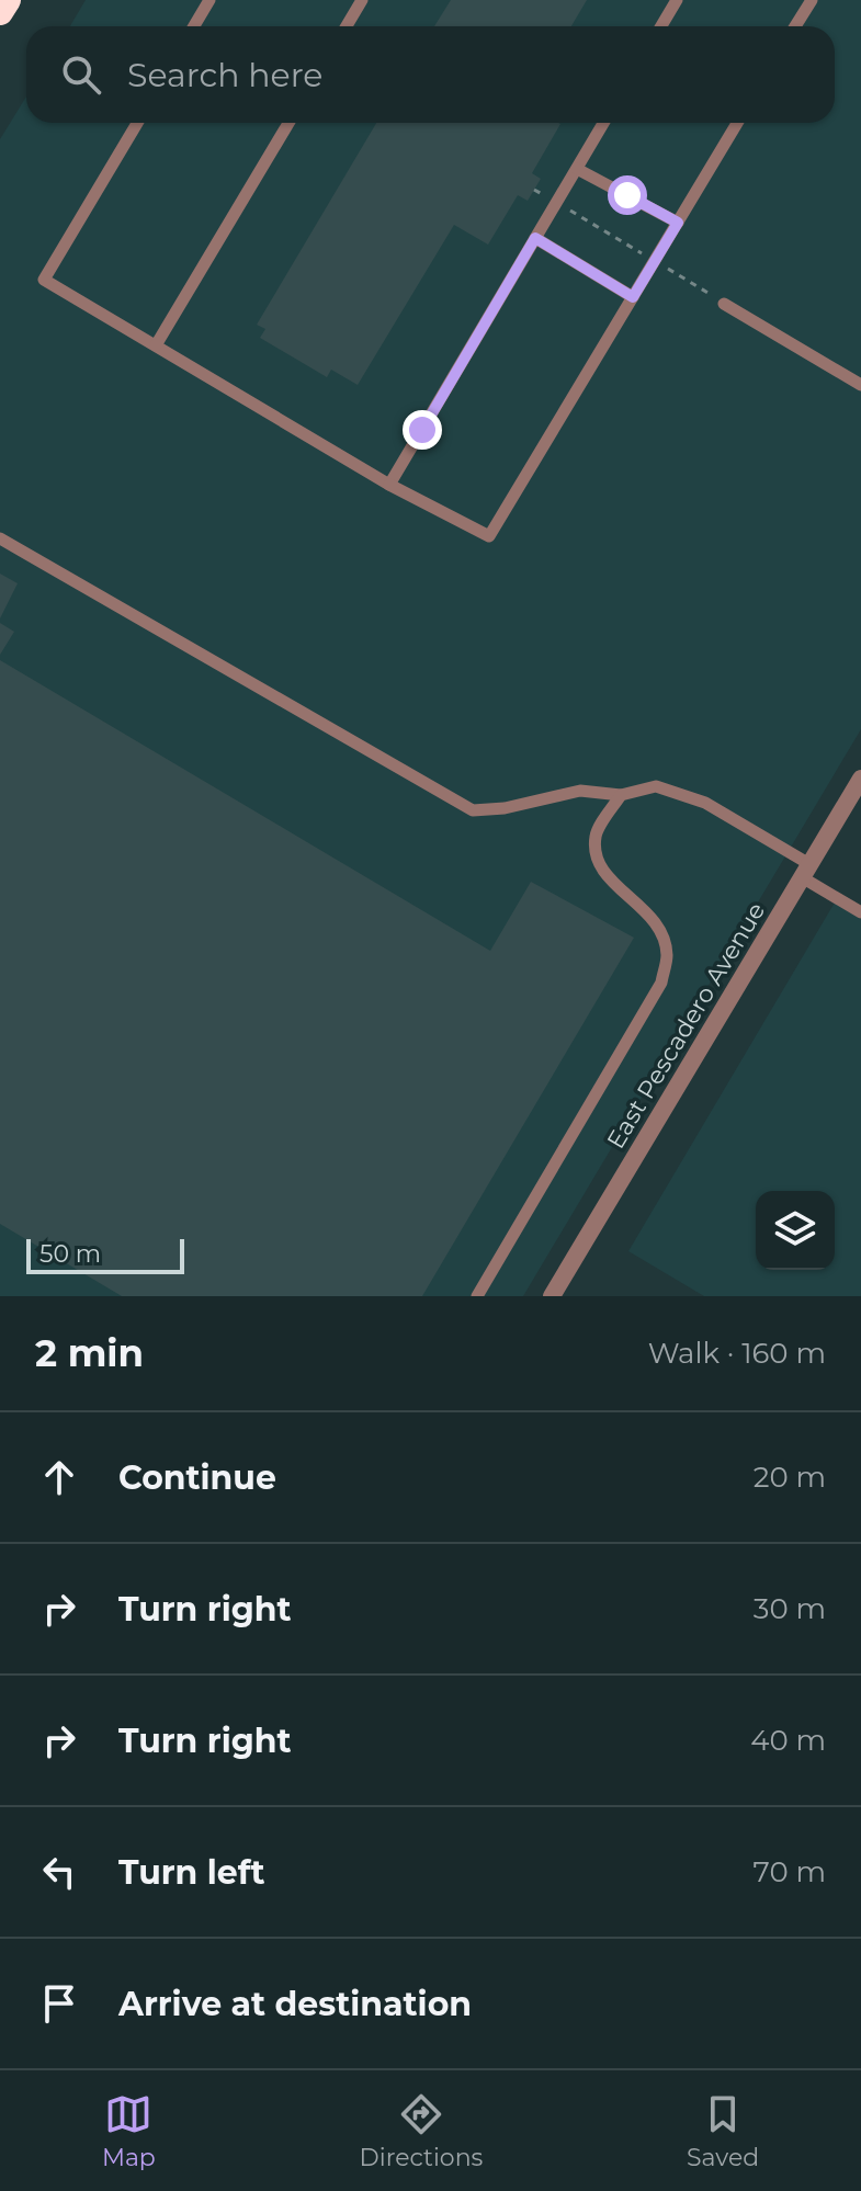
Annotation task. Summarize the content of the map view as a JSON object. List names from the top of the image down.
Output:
{
  "streets": {
    "street": ["East Pescadero Avenue"]
  },
  "scale_bar": "50 m",
  "page": {
    "search": "Search here",
    "scale": "50 m",
    "heading": ["2 min", "Walk · 160 m"],
    "list": [
      ["Continue", "20 m"],
      ["Turn right", "30 m"],
      ["Turn right", "40 m"],
      ["Turn left", "70 m"],
      "Arrive at destination"
    ],
    "nav": ["Map", "Directions", "Saved"]
  }
}
